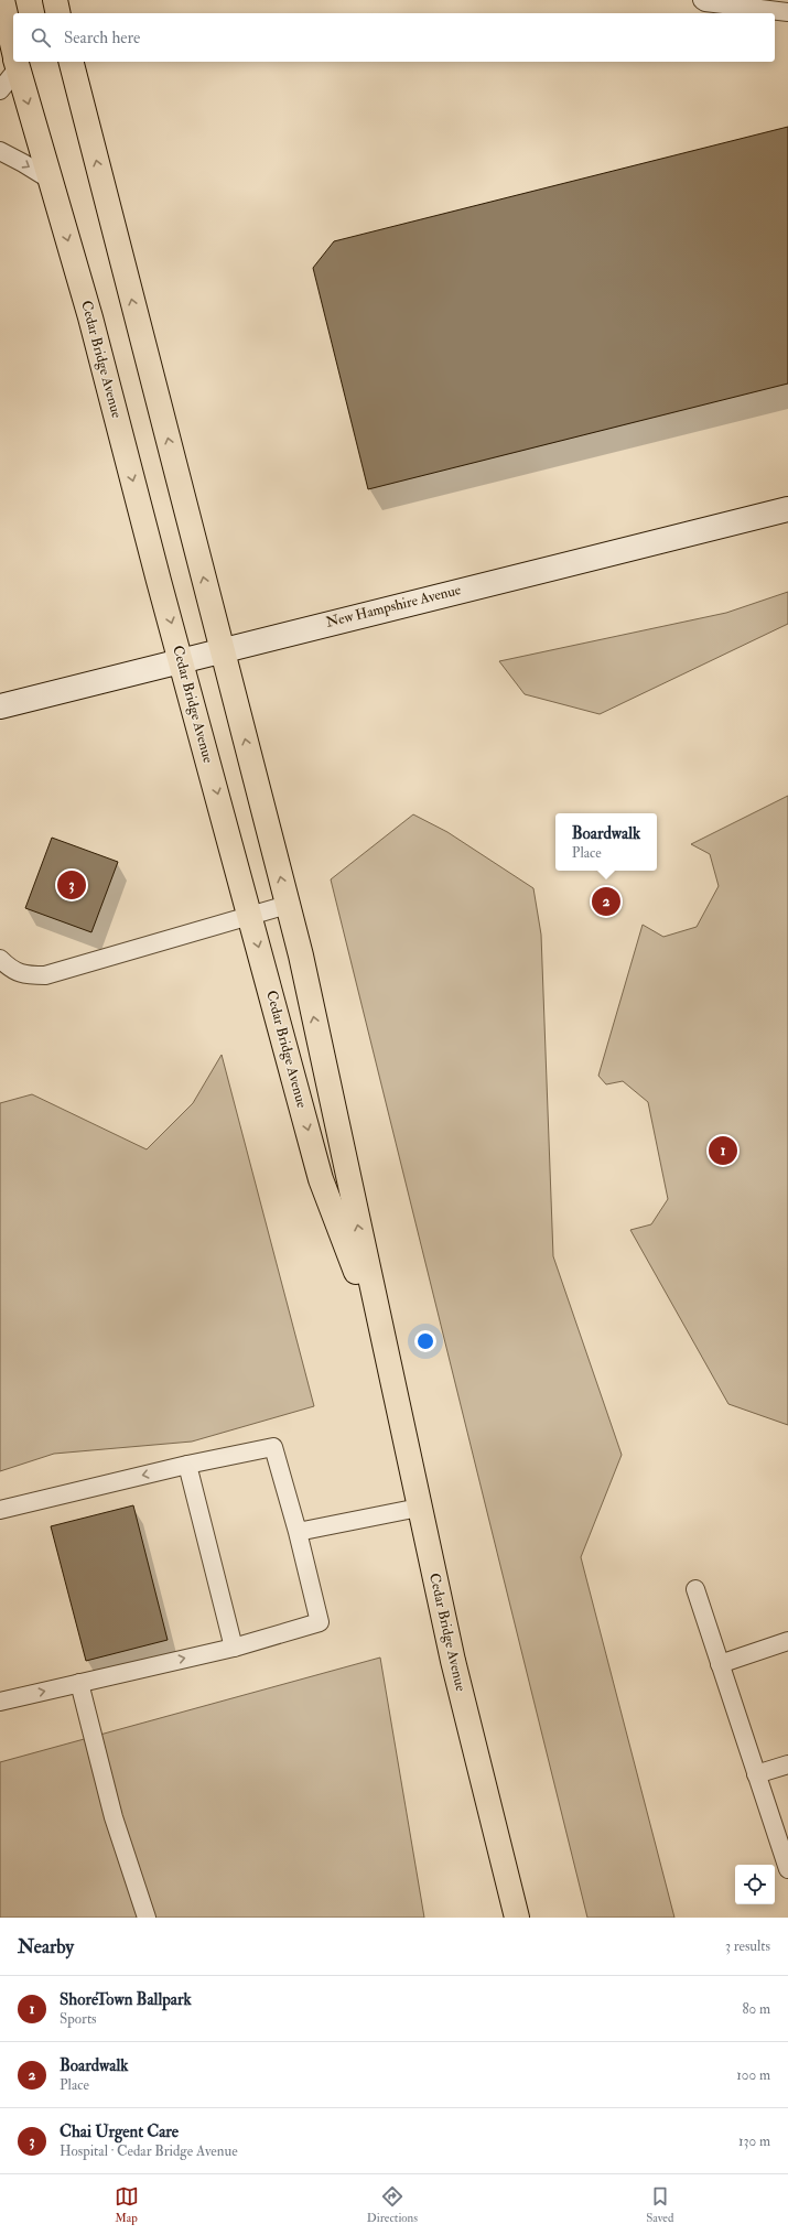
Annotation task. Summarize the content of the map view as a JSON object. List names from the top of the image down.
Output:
{
  "streets": {
    "main road": ["Cedar Bridge Avenue", "New Hampshire Avenue"]
  },
  "crossings": [
    ["Cedar Bridge Avenue", "New Hampshire Avenue"]
  ],
  "page": {
    "search": "Search here",
    "popup": ["Boardwalk", "Place"],
    "pins": ["3", "2", "1"],
    "heading": ["Nearby", "3 results"],
    "list": [
      {
        "mark": "1",
        "name": "ShoreTown Ballpark",
        "note": "Sports",
        "value": "80 m"
      },
      {
        "mark": "2",
        "name": "Boardwalk",
        "note": "Place",
        "value": "100 m"
      },
      {
        "mark": "3",
        "name": "Chai Urgent Care",
        "note": "Hospital · Cedar Bridge Avenue",
        "value": "130 m"
      }
    ],
    "nav": ["Map", "Directions", "Saved"]
  }
}
